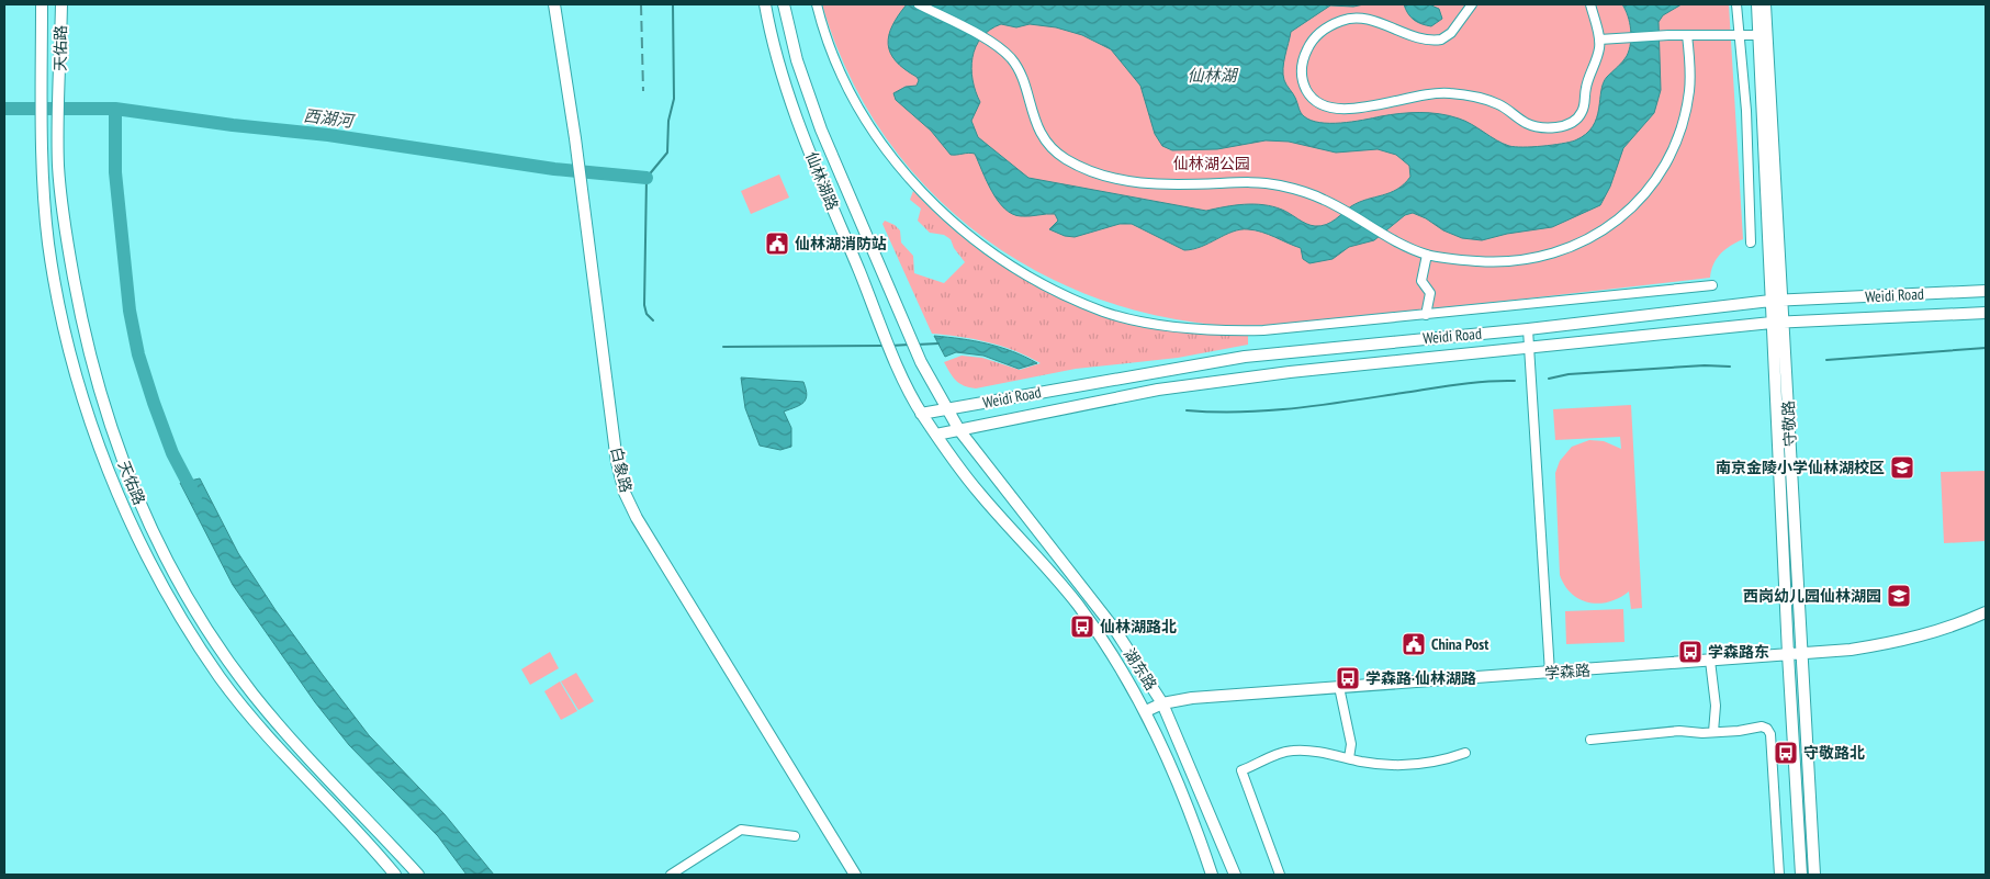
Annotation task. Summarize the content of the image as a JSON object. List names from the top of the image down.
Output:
{
  "streets": {
    "main road": [
      "天佑路",
      "仙林湖路",
      "Weidi Road",
      "守敬路",
      "白象路",
      "湖东路",
      "学森路"
    ]
  },
  "crossings": [
    ["仙林湖路", "Weidi Road"],
    ["仙林湖路", "湖东路"],
    ["Weidi Road", "守敬路"],
    ["Weidi Road", "湖东路"],
    ["守敬路", "学森路"],
    ["湖东路", "学森路"]
  ],
  "water": ["仙林湖", "西湖河"],
  "parks": ["仙林湖公园"],
  "places": {
    "public building": ["仙林湖消防站", "China Post"],
    "school or university": ["南京金陵小学仙林湖校区", "西岗幼儿园仙林湖园"],
    "bus stop": [
      "仙林湖路北",
      "学森路东",
      "学森路·仙林湖路",
      "守敬路北"
    ]
  }
}
